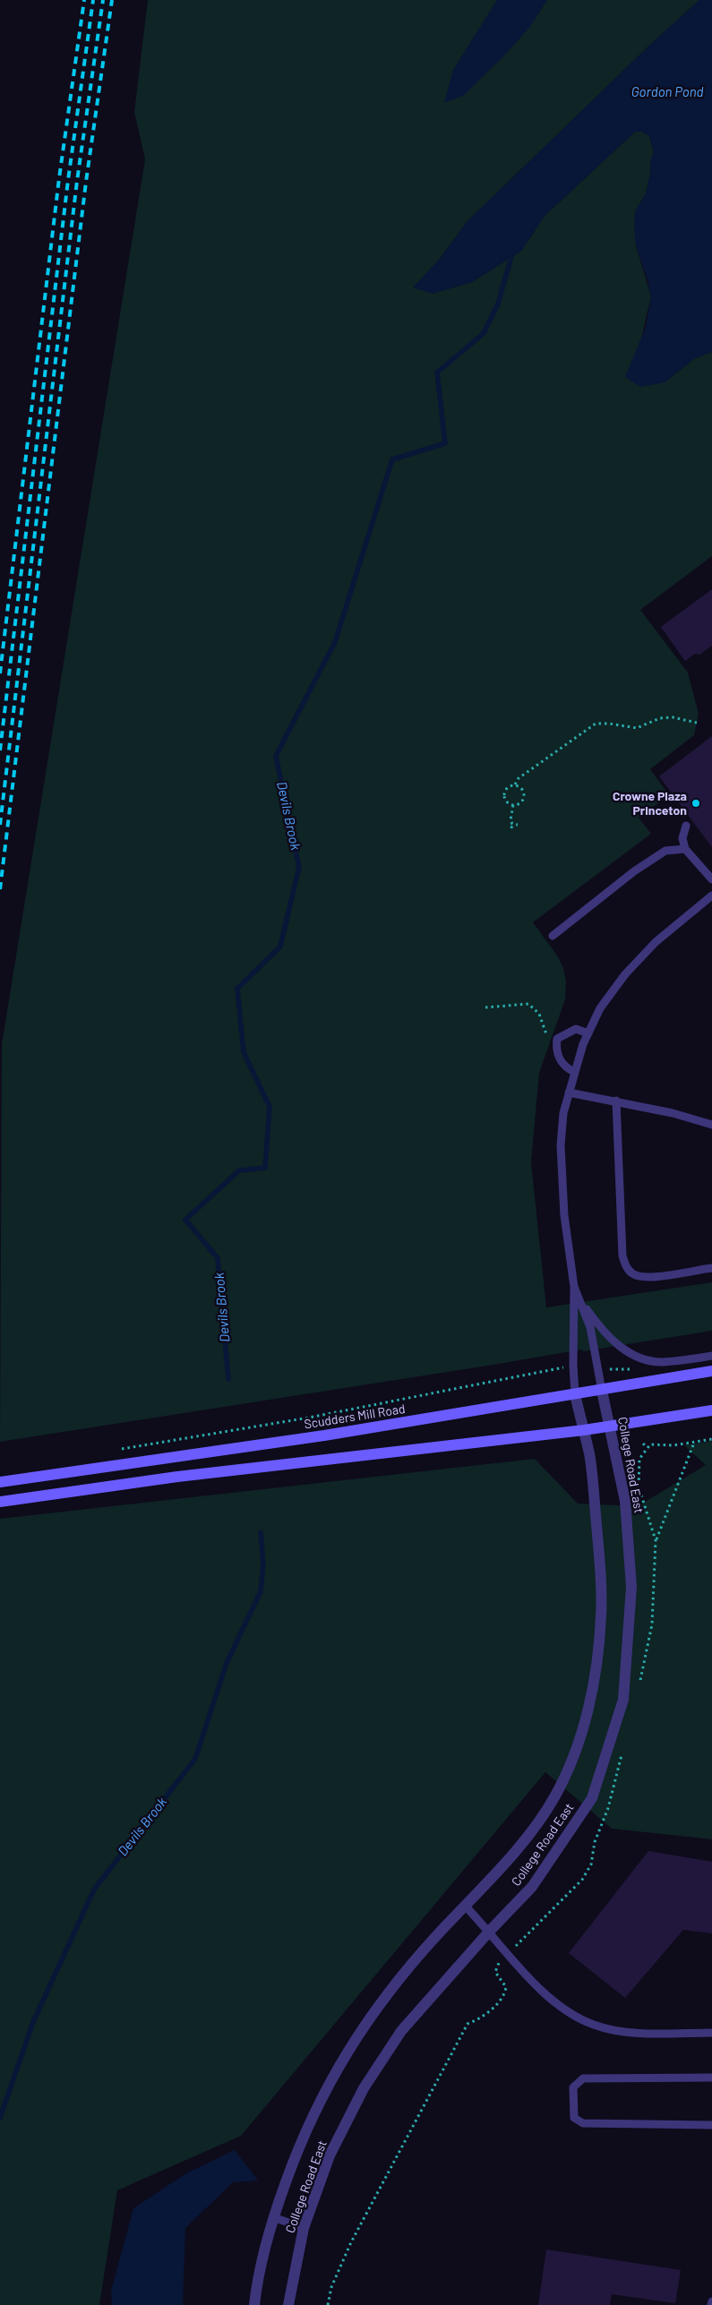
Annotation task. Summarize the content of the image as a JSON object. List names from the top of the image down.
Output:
{
  "streets": {
    "main road": ["Scudders Mill Road"],
    "street": ["College Road East"]
  },
  "crossings": [
    ["Scudders Mill Road", "College Road East"]
  ],
  "water": ["Gordon Pond", "Devils Brook"],
  "places": ["Crowne Plaza Princeton"]
}
